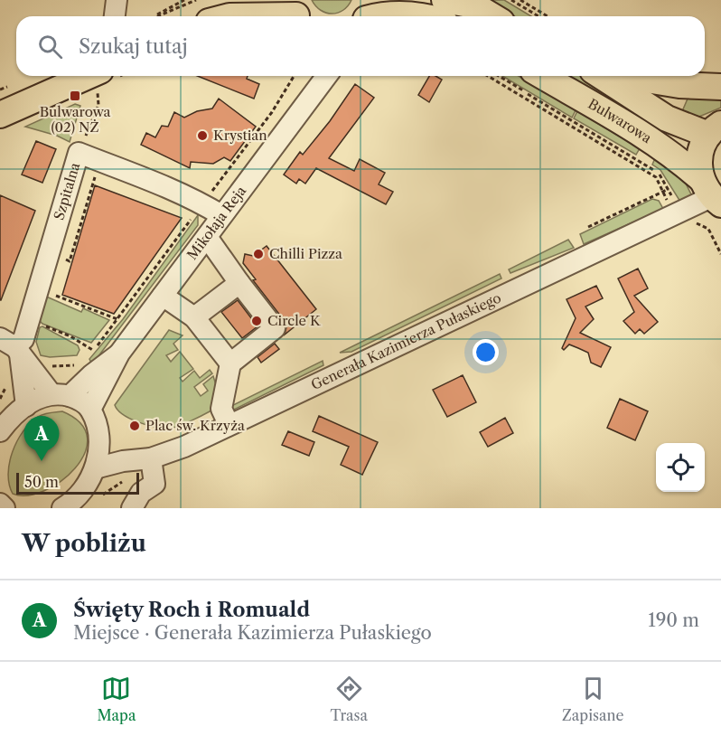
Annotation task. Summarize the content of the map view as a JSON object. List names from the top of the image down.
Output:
{
  "streets": {
    "main road": ["Bulwarowa"],
    "street": ["Szpitalna", "Mikołaja Reja", "Generała Kazimierza Pułaskiego"]
  },
  "crossings": [
    ["Bulwarowa", "Generała Kazimierza Pułaskiego"],
    ["Szpitalna", "Mikołaja Reja"]
  ],
  "places": {
    "transit": ["Bulwarowa (02) NŻ"],
    "other": [
      "Krystian",
      "Chilli Pizza",
      "Circle K",
      "Plac św. Krzyża"
    ]
  },
  "scale_bar": "50 m",
  "page": {
    "search": "Szukaj tutaj",
    "pins": "A",
    "scale": "50 m",
    "heading": "W pobliżu",
    "list": [
      {
        "mark": "A",
        "name": "Święty Roch i Romuald",
        "note": "Miejsce · Generała Kazimierza Pułaskiego",
        "value": "190 m"
      }
    ],
    "nav": ["Mapa", "Trasa", "Zapisane"]
  }
}
